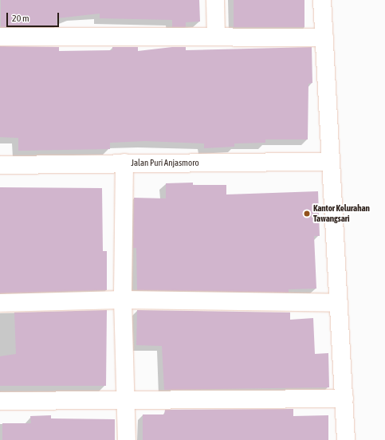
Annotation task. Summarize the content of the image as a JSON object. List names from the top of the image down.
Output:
{
  "streets": {
    "street": ["Jalan Puri Anjasmoro"]
  },
  "places": ["Kantor Kelurahan Tawangsari"],
  "scale_bar": "20 m"
}
